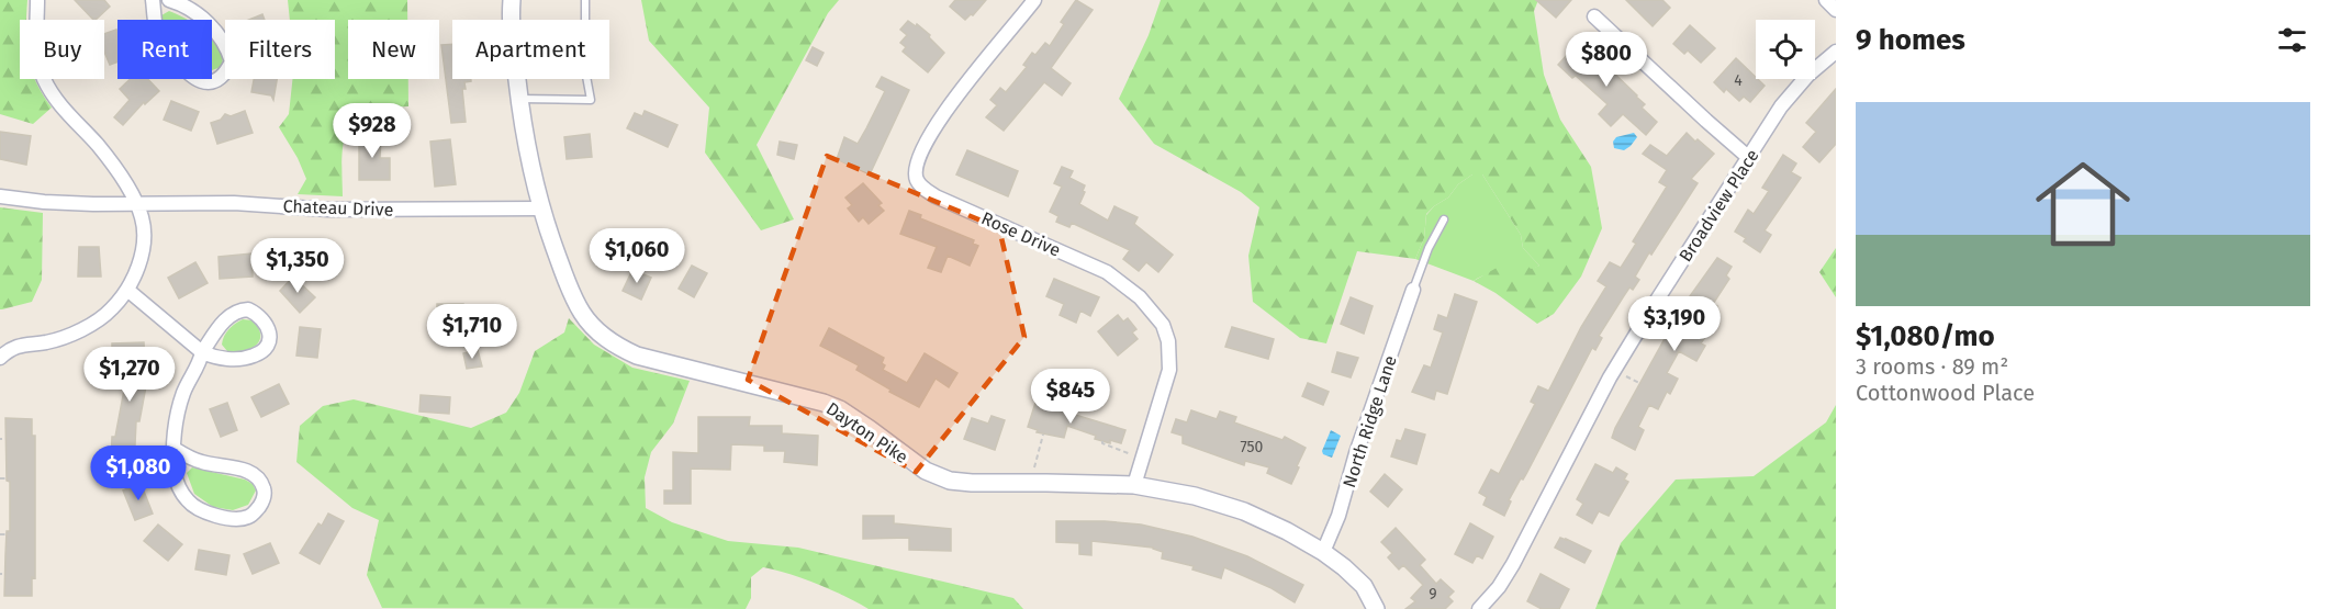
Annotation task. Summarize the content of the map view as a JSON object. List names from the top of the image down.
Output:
{
  "streets": {
    "street": [
      "Broadview Place",
      "Chateau Drive",
      "Rose Drive",
      "North Ridge Lane",
      "Dayton Pike"
    ]
  },
  "crossings": [
    ["Chateau Drive", "Dayton Pike"],
    ["Rose Drive", "Dayton Pike"],
    ["North Ridge Lane", "Dayton Pike"]
  ],
  "house_numbers": ["4", "750", "9"],
  "page": {
    "heading": "9 homes",
    "chip": [
      "Buy",
      "Rent",
      "Filters",
      "New",
      "Apartment"
    ],
    "price": [
      "$800",
      "$928",
      "$1,060",
      "$1,350",
      "$3,190",
      "$1,710",
      "$1,270",
      "$845",
      "$1,080"
    ],
    "list": [
      {
        "name": "$1,080/mo",
        "note": "3 rooms · 89 m² · Cottonwood Place"
      }
    ]
  }
}
